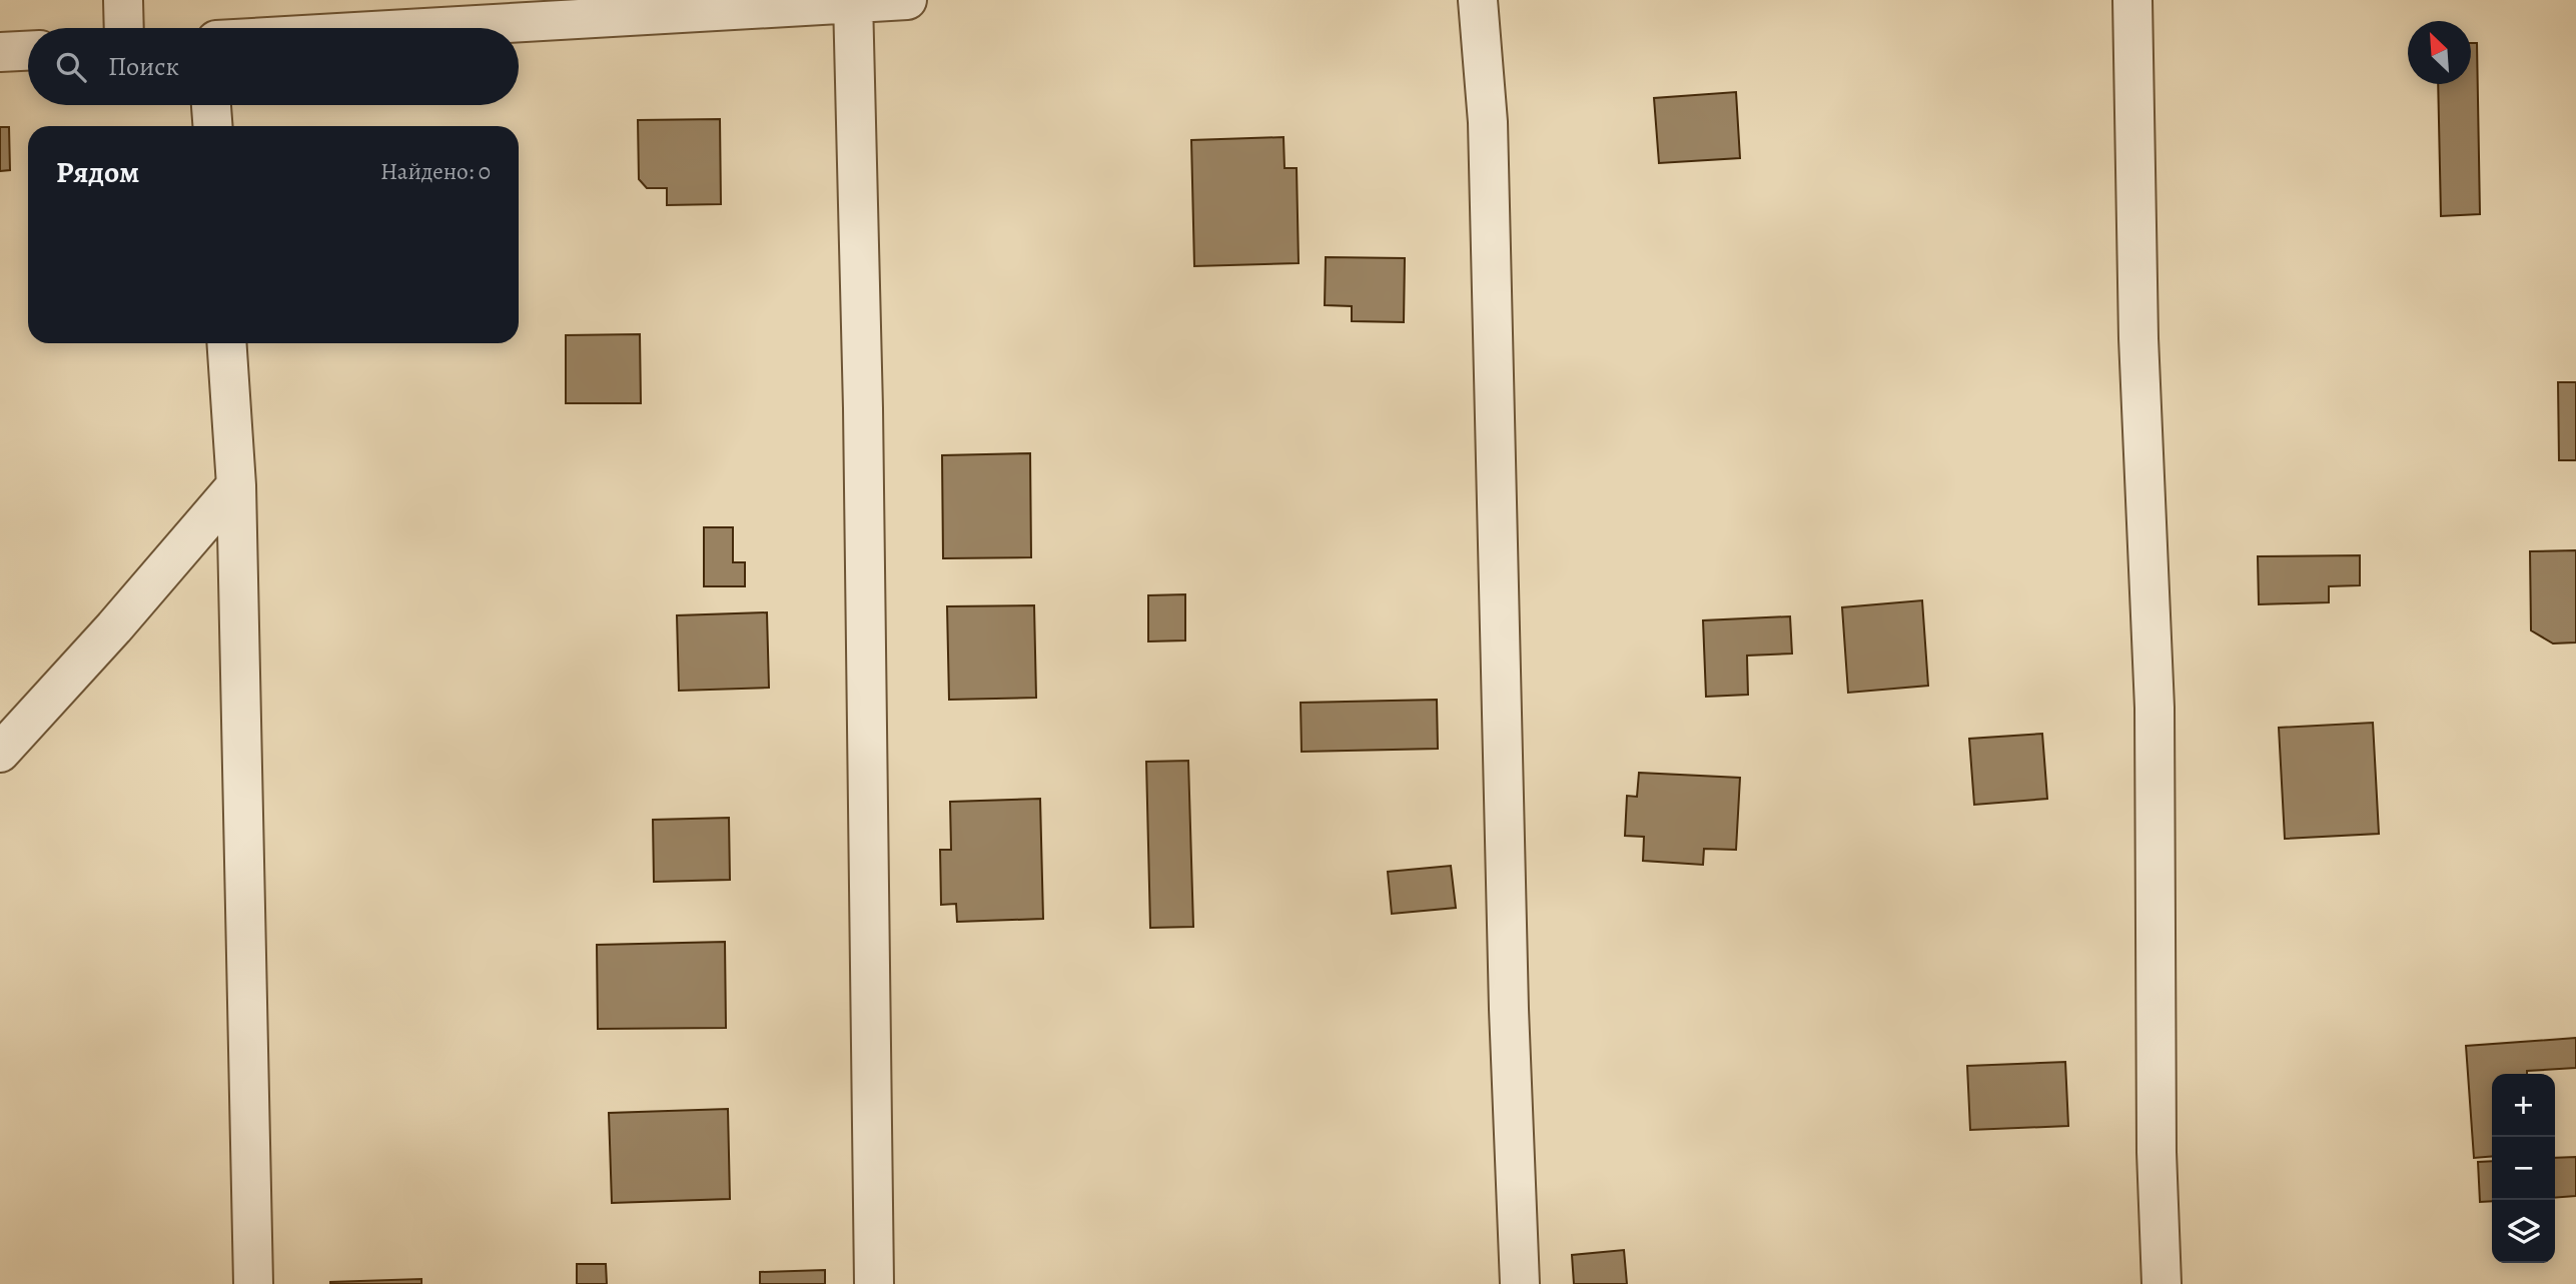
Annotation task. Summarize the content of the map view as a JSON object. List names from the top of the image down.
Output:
{
  "north": "top left",
  "page": {
    "search": "Поиск",
    "heading": ["Рядом", "Найдено: 0"],
    "map_buttons": ["+", "−"]
  }
}
